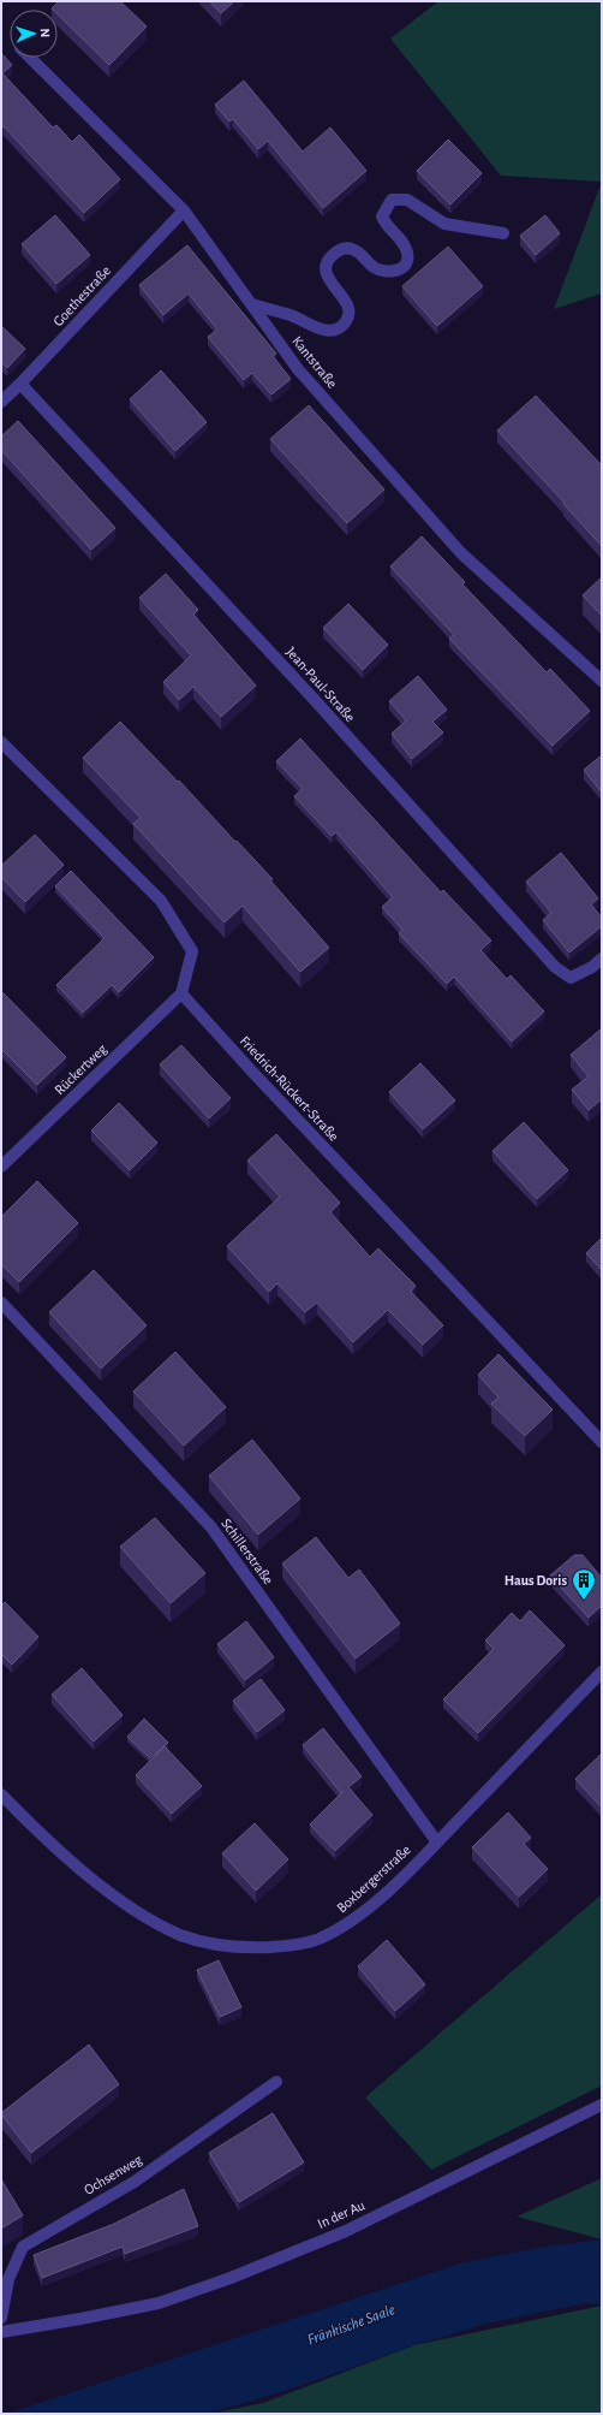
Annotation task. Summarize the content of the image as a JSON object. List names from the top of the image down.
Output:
{
  "streets": {
    "street": [
      "Goethestraße",
      "Kantstraße",
      "Jean-Paul-Straße",
      "Rückertweg",
      "Friedrich-Rückert-Straße",
      "Schillerstraße",
      "Boxbergerstraße",
      "Ochsenweg",
      "In der Au"
    ]
  },
  "crossings": [
    ["Goethestraße", "Kantstraße"],
    ["Goethestraße", "Jean-Paul-Straße"],
    ["Rückertweg", "Friedrich-Rückert-Straße"],
    ["Schillerstraße", "Boxbergerstraße"]
  ],
  "water": ["Fränkische Saale"],
  "places": {
    "building": ["Haus Doris"]
  },
  "north": "right"
}
